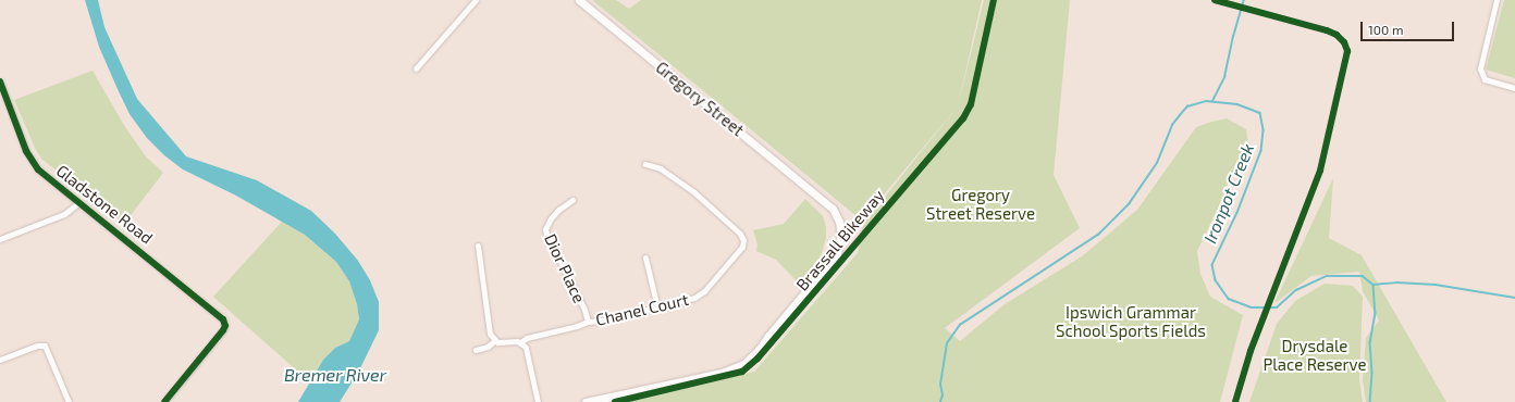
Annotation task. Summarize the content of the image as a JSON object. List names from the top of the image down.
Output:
{
  "streets": {
    "main road": ["Gregory Street"],
    "street": ["Gladstone Road", "Dior Place", "Chanel Court"],
    "cycle path": ["Brassall Bikeway"]
  },
  "crossings": [
    ["Dior Place", "Chanel Court"]
  ],
  "water": ["Ironpot Creek", "Bremer River"],
  "parks": ["Gregory Street Reserve", "Ipswich Grammar School Sports Fields", "Drysdale Place Reserve"],
  "scale_bar": "100 m"
}
